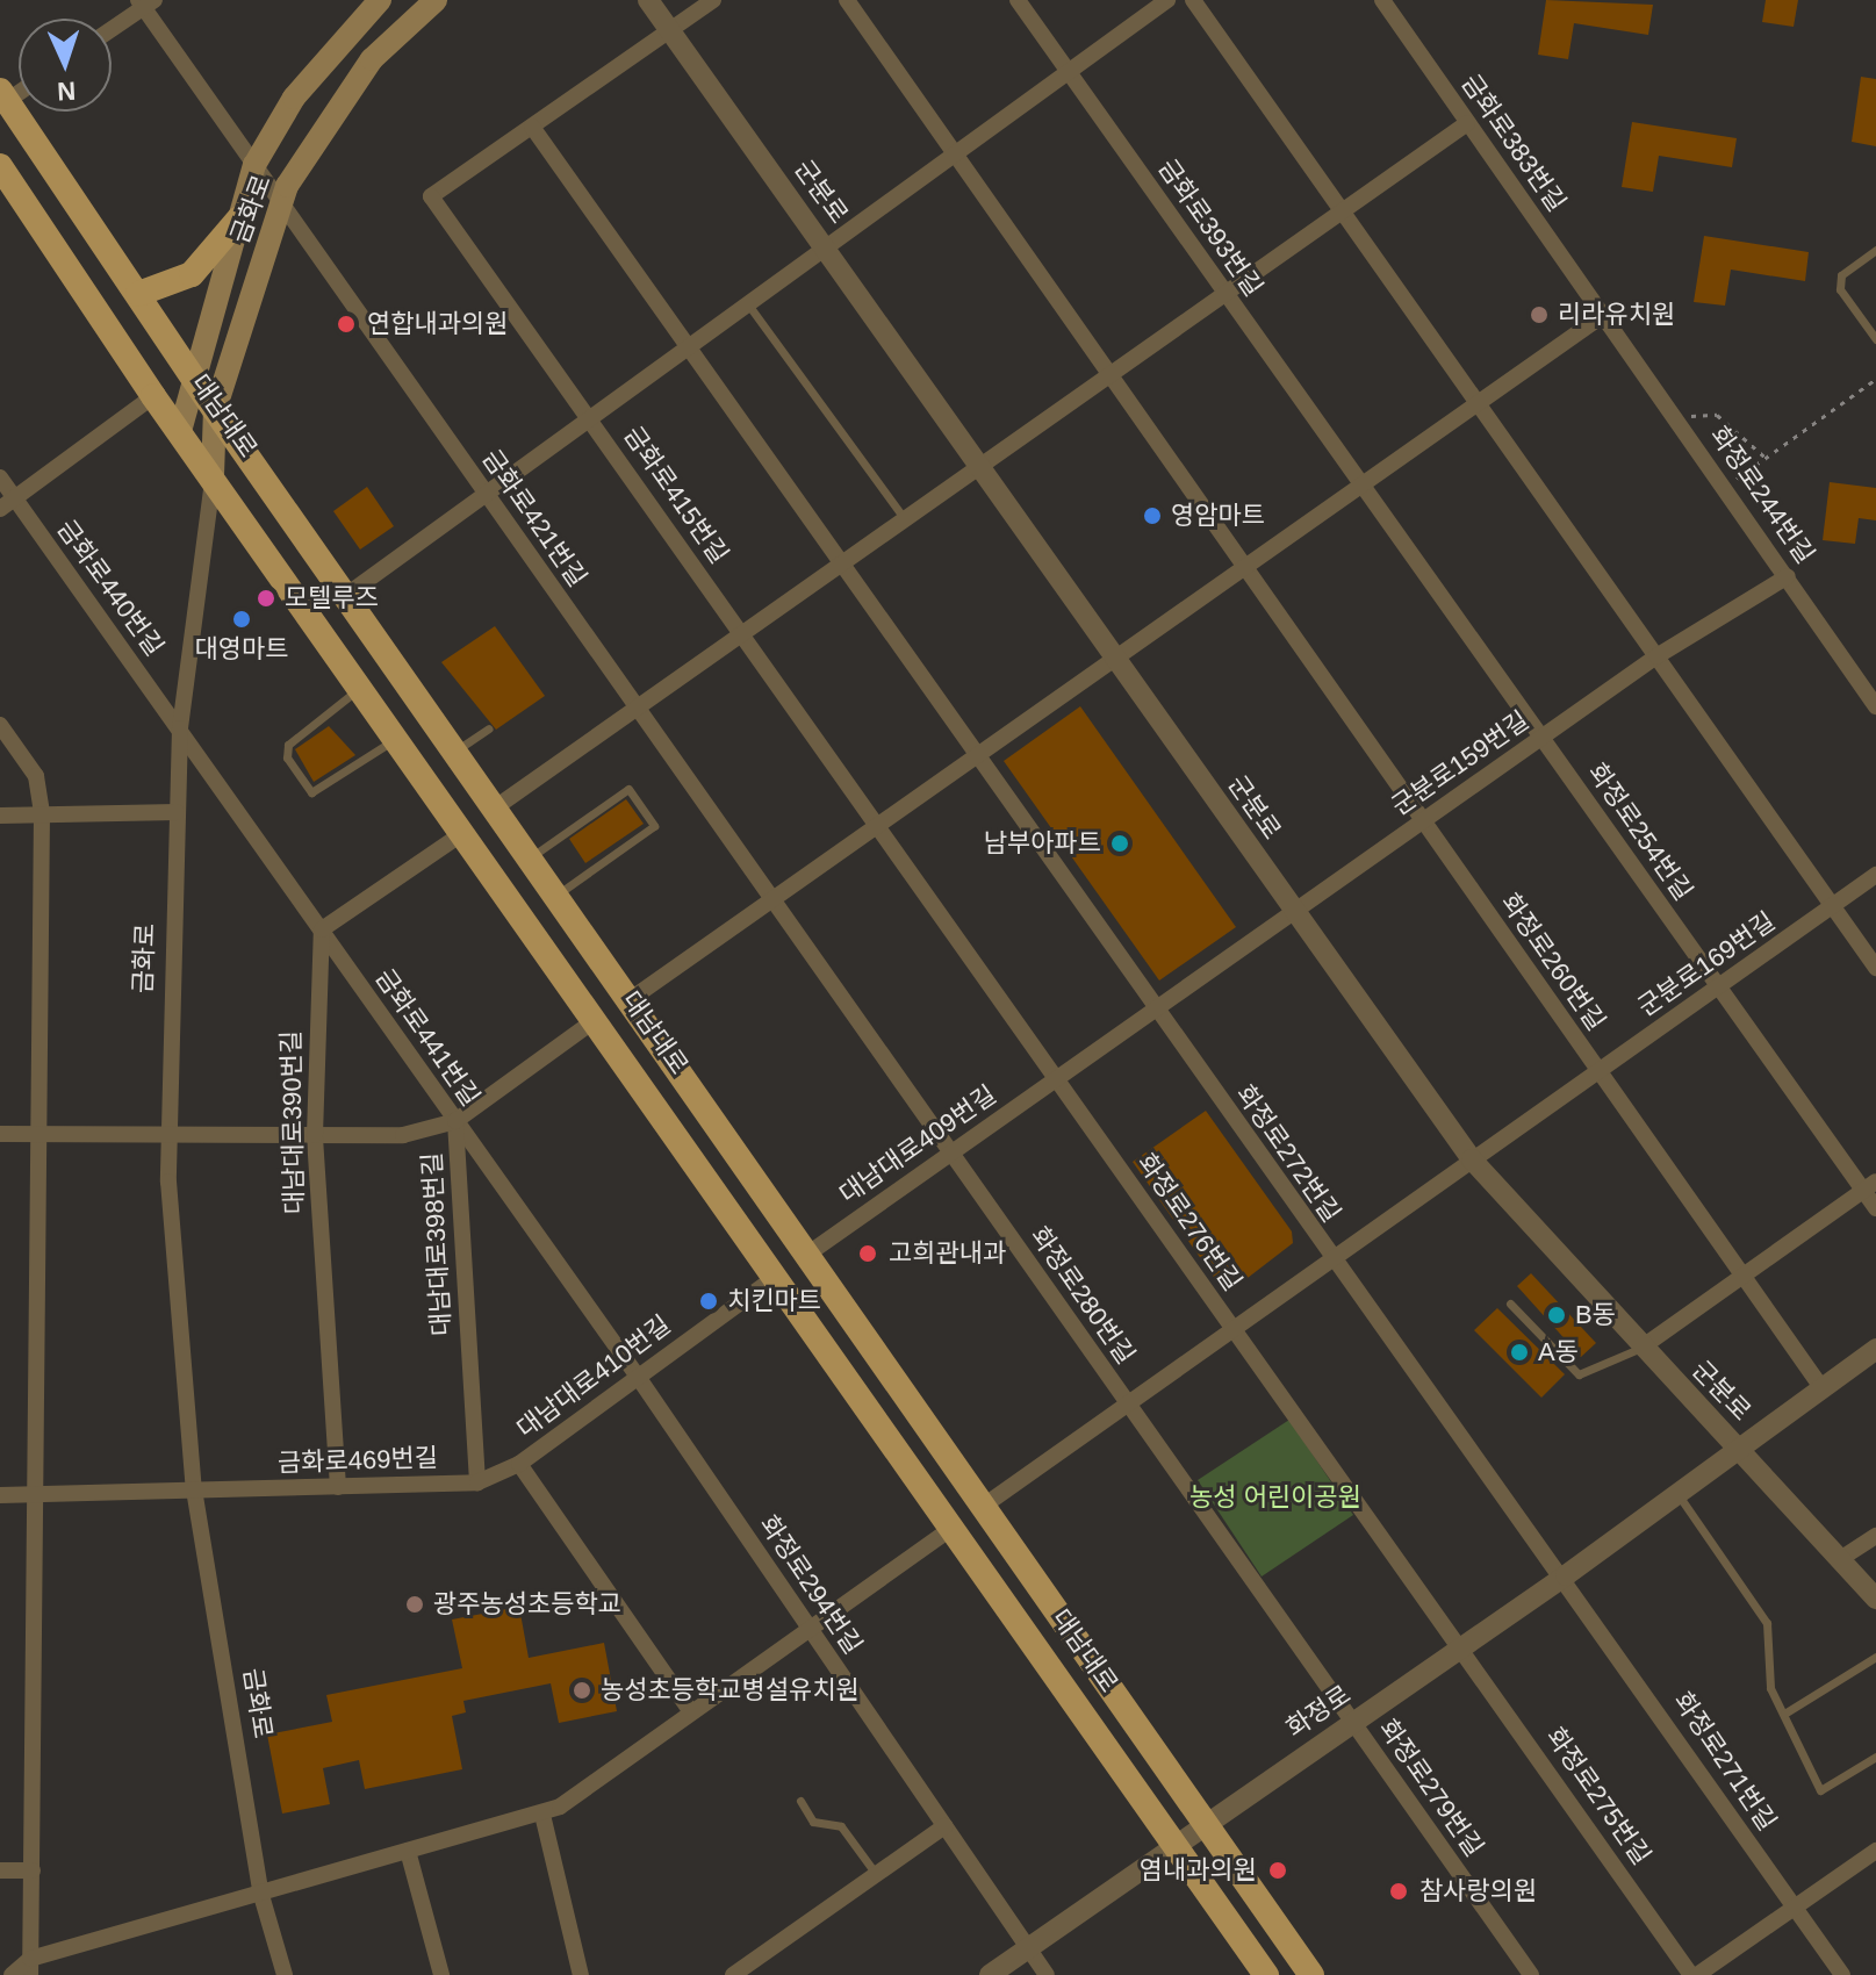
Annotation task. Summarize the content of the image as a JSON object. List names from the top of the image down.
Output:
{
  "streets": {
    "main road": ["금화로", "대남대로"],
    "street": [
      "금화로383번길",
      "군분로",
      "금화로393번길",
      "금화로415번길",
      "화정로244번길",
      "금화로421번길",
      "금화로440번길",
      "군분로159번길",
      "화정로254번길",
      "화정로260번길",
      "군분로169번길",
      "금화로441번길",
      "대남대로390번길",
      "대남대로409번길",
      "화정로272번길",
      "화정로276번길",
      "대남대로398번길",
      "화정로280번길",
      "대남대로410번길",
      "금화로469번길",
      "화정로294번길",
      "화정로",
      "화정로271번길",
      "화정로279번길",
      "화정로275번길"
    ]
  },
  "crossings": [
    ["금화로383번길", "화정로244번길"],
    ["군분로", "군분로159번길"],
    ["군분로", "군분로169번길"],
    ["군분로", "화정로"],
    ["금화로", "대남대로"],
    ["금화로", "금화로421번길"],
    ["금화로", "금화로440번길"],
    ["금화로", "금화로441번길"],
    ["금화로", "금화로469번길"],
    ["금화로393번길", "화정로254번길"],
    ["대남대로", "군분로169번길"],
    ["대남대로", "대남대로409번길"],
    ["대남대로", "대남대로398번길"],
    ["대남대로", "대남대로410번길"],
    ["대남대로", "화정로"],
    ["금화로415번길", "화정로272번길"],
    ["금화로415번길", "화정로276번길"],
    ["화정로244번길", "군분로159번길"],
    ["금화로421번길", "화정로280번길"],
    ["금화로440번길", "금화로441번길"],
    ["군분로159번길", "화정로254번길"],
    ["군분로159번길", "화정로260번길"],
    ["군분로159번길", "대남대로409번길"],
    ["군분로159번길", "화정로272번길"],
    ["화정로254번길", "군분로169번길"],
    ["화정로260번길", "군분로169번길"],
    ["화정로260번길", "화정로"],
    ["군분로169번길", "화정로272번길"],
    ["군분로169번길", "화정로276번길"],
    ["군분로169번길", "화정로280번길"],
    ["금화로441번길", "대남대로390번길"],
    ["금화로441번길", "대남대로398번길"],
    ["금화로441번길", "대남대로410번길"],
    ["금화로441번길", "화정로294번길"],
    ["대남대로390번길", "금화로469번길"],
    ["대남대로409번길", "화정로272번길"],
    ["대남대로409번길", "화정로276번길"],
    ["대남대로409번길", "화정로280번길"],
    ["화정로272번길", "화정로"],
    ["화정로272번길", "화정로271번길"],
    ["화정로276번길", "화정로"],
    ["화정로276번길", "화정로275번길"],
    ["대남대로398번길", "금화로469번길"],
    ["화정로280번길", "화정로"],
    ["화정로280번길", "화정로279번길"],
    ["대남대로410번길", "금화로469번길"],
    ["대남대로410번길", "화정로294번길"],
    ["화정로294번길", "화정로"],
    ["화정로", "화정로271번길"],
    ["화정로", "화정로279번길"],
    ["화정로", "화정로275번길"]
  ],
  "parks": ["농성 어린이공원"],
  "places": [
    "리라유치원",
    "연합내과의원",
    "영암마트",
    "모텔루즈",
    "대영마트",
    "남부아파트",
    "고희관내과",
    "치킨마트",
    "B동",
    "A동",
    "광주농성초등학교",
    "농성초등학교병설유치원",
    "염내과의원",
    "참사랑의원"
  ],
  "north": "bottom"
}
